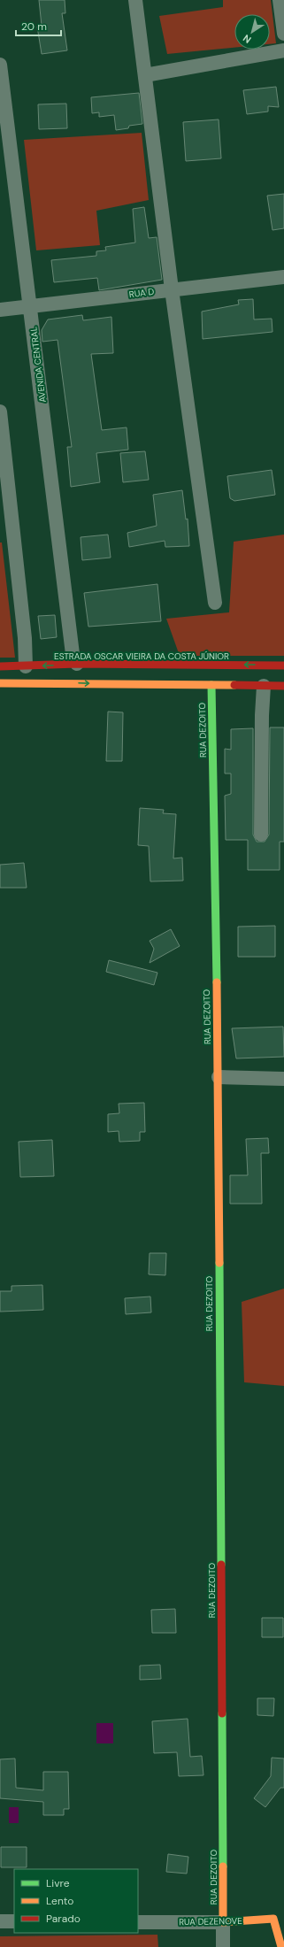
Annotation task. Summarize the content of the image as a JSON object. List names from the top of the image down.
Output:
{
  "streets": {
    "main road": ["ESTRADA OSCAR VIEIRA DA COSTA JÚNIOR", "RUA DEZOITO", "RUA DEZENOVE"],
    "street": ["RUA D", "AVENIDA CENTRAL"]
  },
  "crossings": [
    ["RUA D", "AVENIDA CENTRAL"],
    ["AVENIDA CENTRAL", "ESTRADA OSCAR VIEIRA DA COSTA JÚNIOR"],
    ["RUA DEZOITO", "RUA DEZENOVE"]
  ],
  "legend": ["Livre", "Lento", "Parado"],
  "scale_bar": "20 m",
  "north": "bottom left"
}
